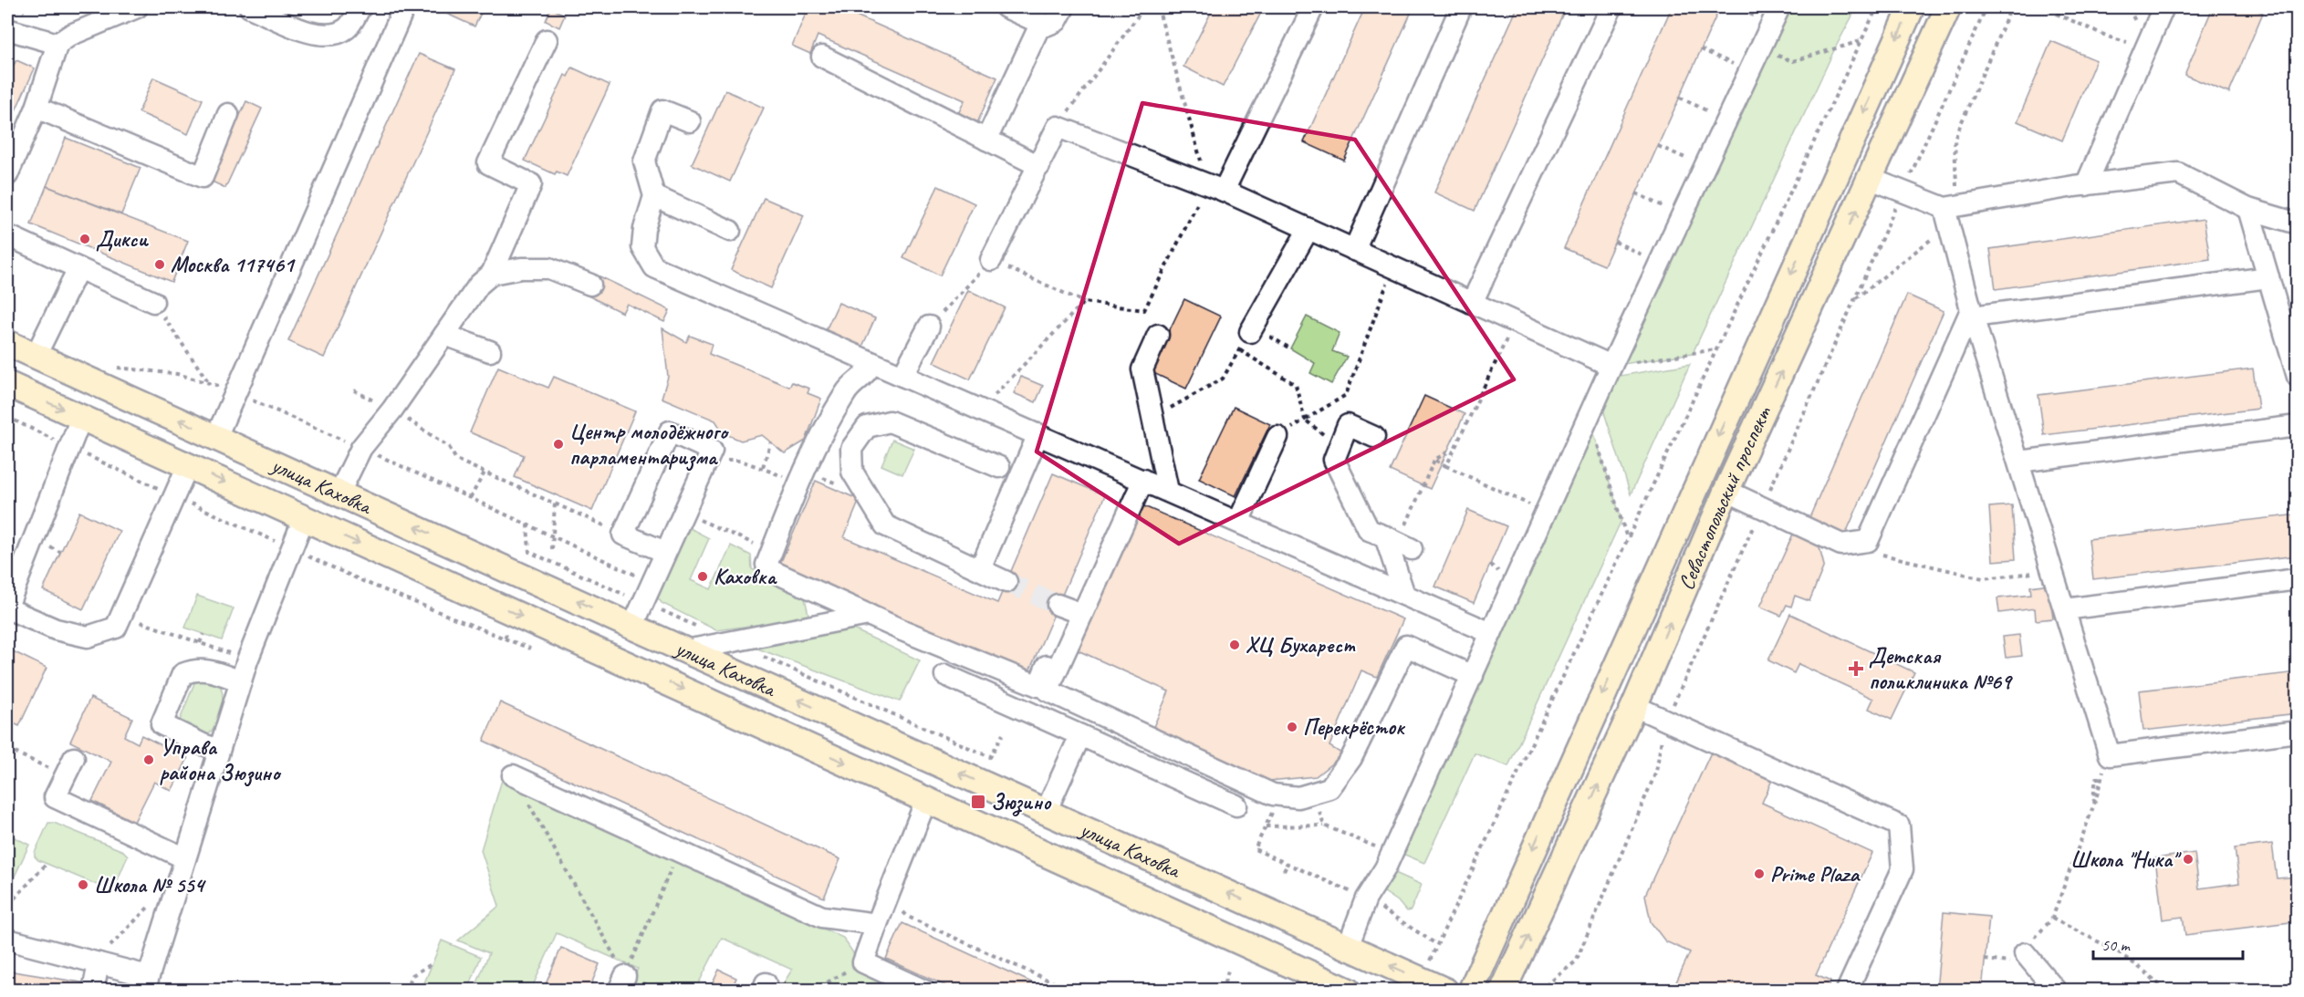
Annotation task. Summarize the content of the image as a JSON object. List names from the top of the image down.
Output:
{
  "streets": {
    "main road": ["улица Каховка", "Севастопольский проспект"]
  },
  "places": {
    "other": [
      "Дикси",
      "Москва 117461",
      "Центр молодёжного парламентаризма",
      "Каховка",
      "ХЦ Бухарест",
      "Перекрёсток",
      "Управа района Зюзино",
      "Школа \"Ника\"",
      "Prime Plaza",
      "Школа № 554"
    ],
    "health": ["Детская поликлиника №69"],
    "transit": ["Зюзино"]
  },
  "scale_bar": "50 m"
}
